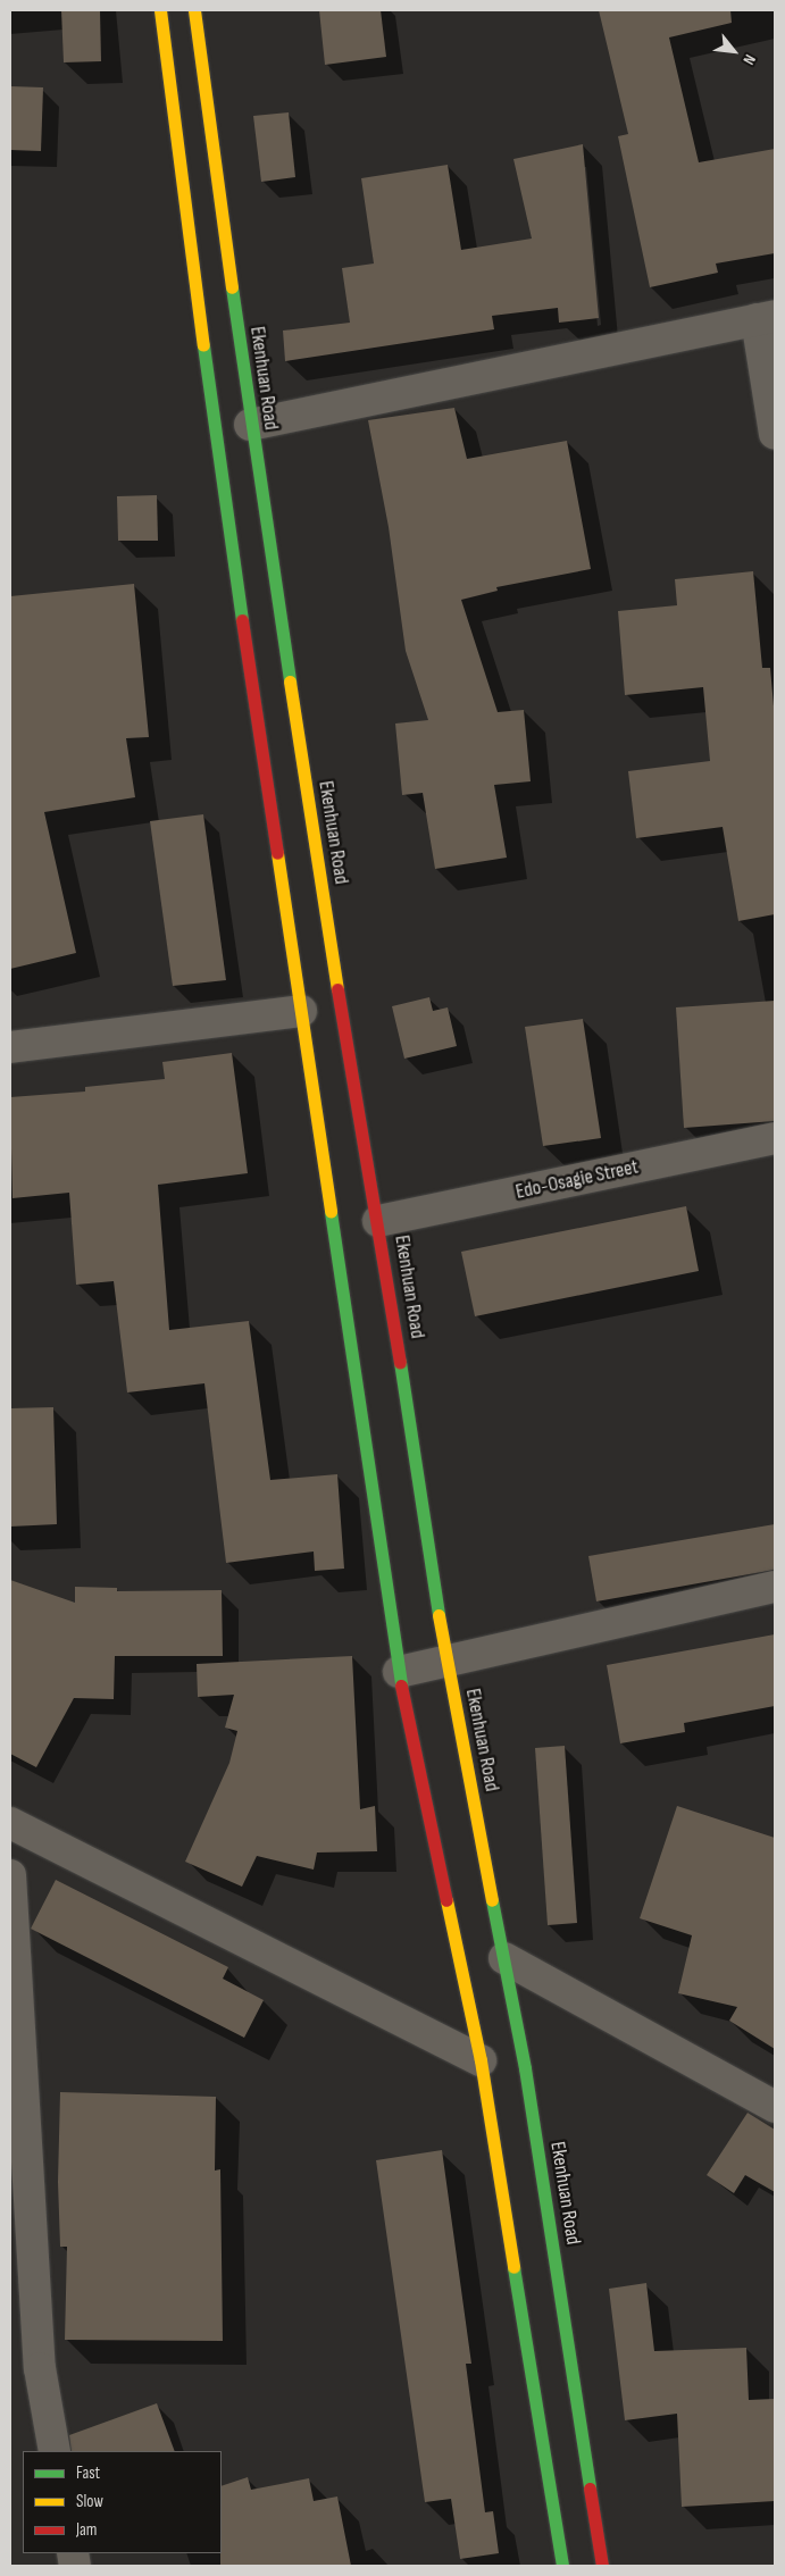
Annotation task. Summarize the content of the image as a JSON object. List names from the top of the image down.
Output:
{
  "streets": {
    "main road": ["Ekenhuan Road"],
    "street": ["Edo-Osagie Street"]
  },
  "crossings": [
    ["Ekenhuan Road", "Edo-Osagie Street"]
  ],
  "legend": ["Fast", "Slow", "Jam"],
  "north": "bottom right"
}
